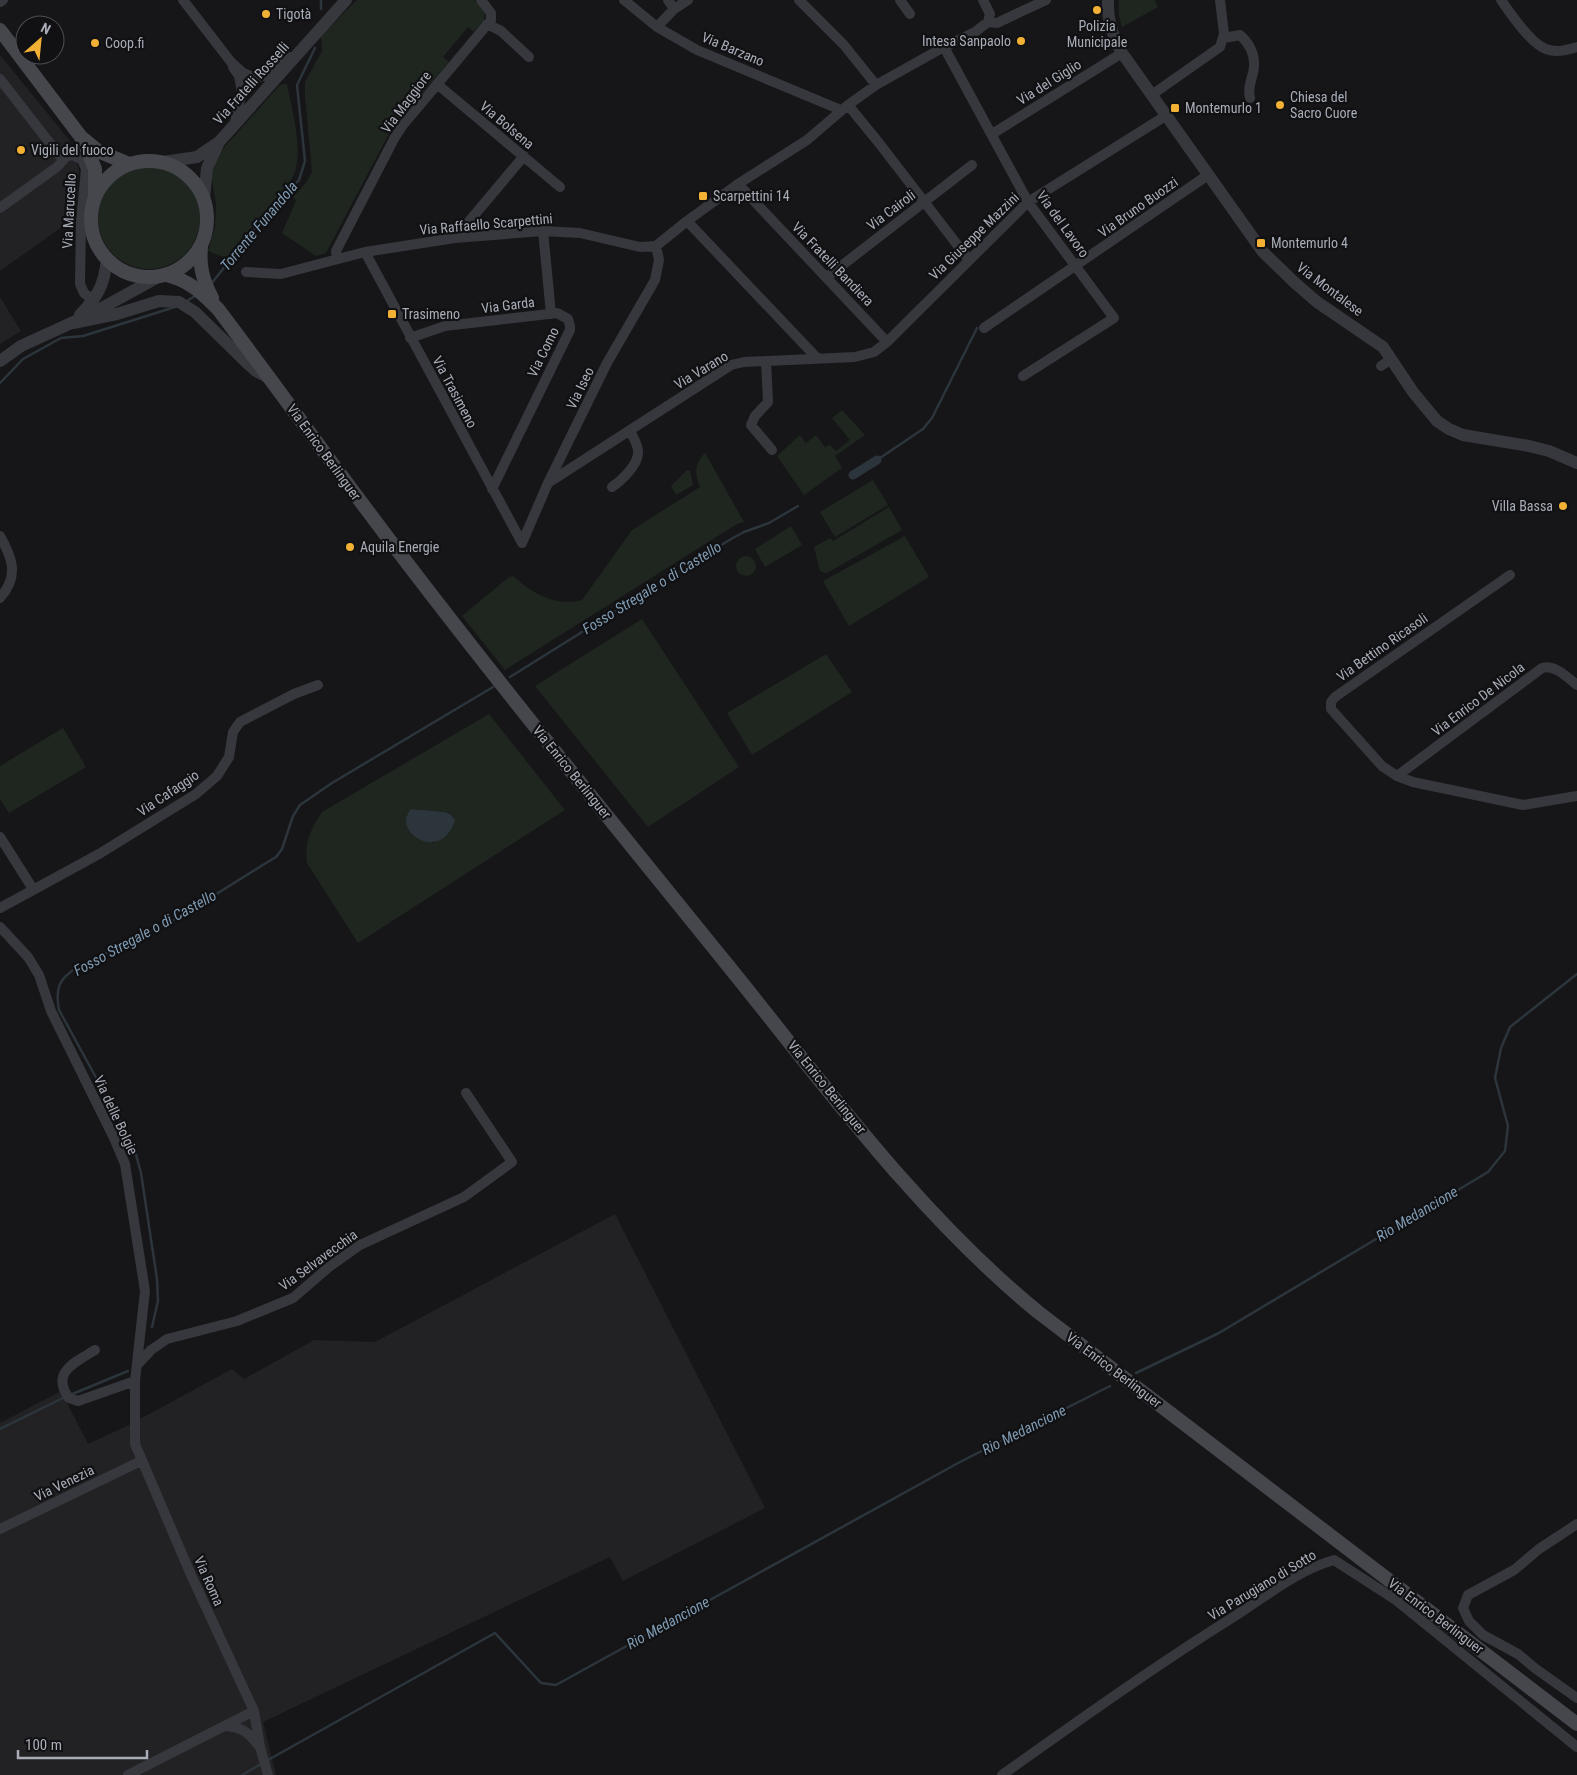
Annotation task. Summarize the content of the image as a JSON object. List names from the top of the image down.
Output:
{
  "streets": {
    "main road": ["Via Enrico Berlinguer"],
    "street": [
      "Via Barzano",
      "Via del Giglio",
      "Via Fratelli Rosselli",
      "Via Maggiore",
      "Via Bolsena",
      "Via Bruno Buozzi",
      "Via Cairoli",
      "Via Marucello",
      "Via Raffaello Scarpettini",
      "Via del Lavoro",
      "Via Giuseppe Mazzini",
      "Via Fratelli Bandiera",
      "Via Montalese",
      "Via Garda",
      "Via Como",
      "Via Varano",
      "Via Iseo",
      "Via Trasimeno",
      "Via Bettino Ricasoli",
      "Via Enrico De Nicola",
      "Via Cafaggio",
      "Via delle Bolgie",
      "Via Selvavecchia",
      "Via Venezia",
      "Via Roma",
      "Via Parugiano di Sotto"
    ]
  },
  "crossings": [
    ["Via del Giglio", "Via del Lavoro"],
    ["Via del Giglio", "Via Montalese"],
    ["Via Fratelli Rosselli", "Via Enrico Berlinguer"],
    ["Via Maggiore", "Via Bolsena"],
    ["Via Maggiore", "Via Raffaello Scarpettini"],
    ["Via Bruno Buozzi", "Via del Lavoro"],
    ["Via Bruno Buozzi", "Via Montalese"],
    ["Via Cairoli", "Via Fratelli Bandiera"],
    ["Via Raffaello Scarpettini", "Via Como"],
    ["Via Raffaello Scarpettini", "Via Iseo"],
    ["Via Raffaello Scarpettini", "Via Trasimeno"],
    ["Via del Lavoro", "Via Giuseppe Mazzini"],
    ["Via Giuseppe Mazzini", "Via Fratelli Bandiera"],
    ["Via Giuseppe Mazzini", "Via Montalese"],
    ["Via Giuseppe Mazzini", "Via Varano"],
    ["Via Fratelli Bandiera", "Via Varano"],
    ["Via Garda", "Via Como"],
    ["Via Garda", "Via Trasimeno"],
    ["Via Como", "Via Trasimeno"],
    ["Via Varano", "Via Iseo"],
    ["Via Iseo", "Via Trasimeno"],
    ["Via Bettino Ricasoli", "Via Enrico De Nicola"],
    ["Via delle Bolgie", "Via Selvavecchia"],
    ["Via delle Bolgie", "Via Roma"],
    ["Via Venezia", "Via Roma"]
  ],
  "water": ["Torrente Funandola", "Fosso Stregale o di Castello", "Rio Medancione"],
  "places": {
    "other": [
      "Polizia Municipale",
      "Tigotà",
      "Intesa Sanpaolo",
      "Coop.fi",
      "Chiesa del Sacro Cuore",
      "Vigili del fuoco",
      "Villa Bassa",
      "Aquila Energie"
    ],
    "transit": [
      "Montemurlo 1",
      "Scarpettini 14",
      "Montemurlo 4",
      "Trasimeno"
    ]
  },
  "scale_bar": "100 m",
  "north": "top right"
}
